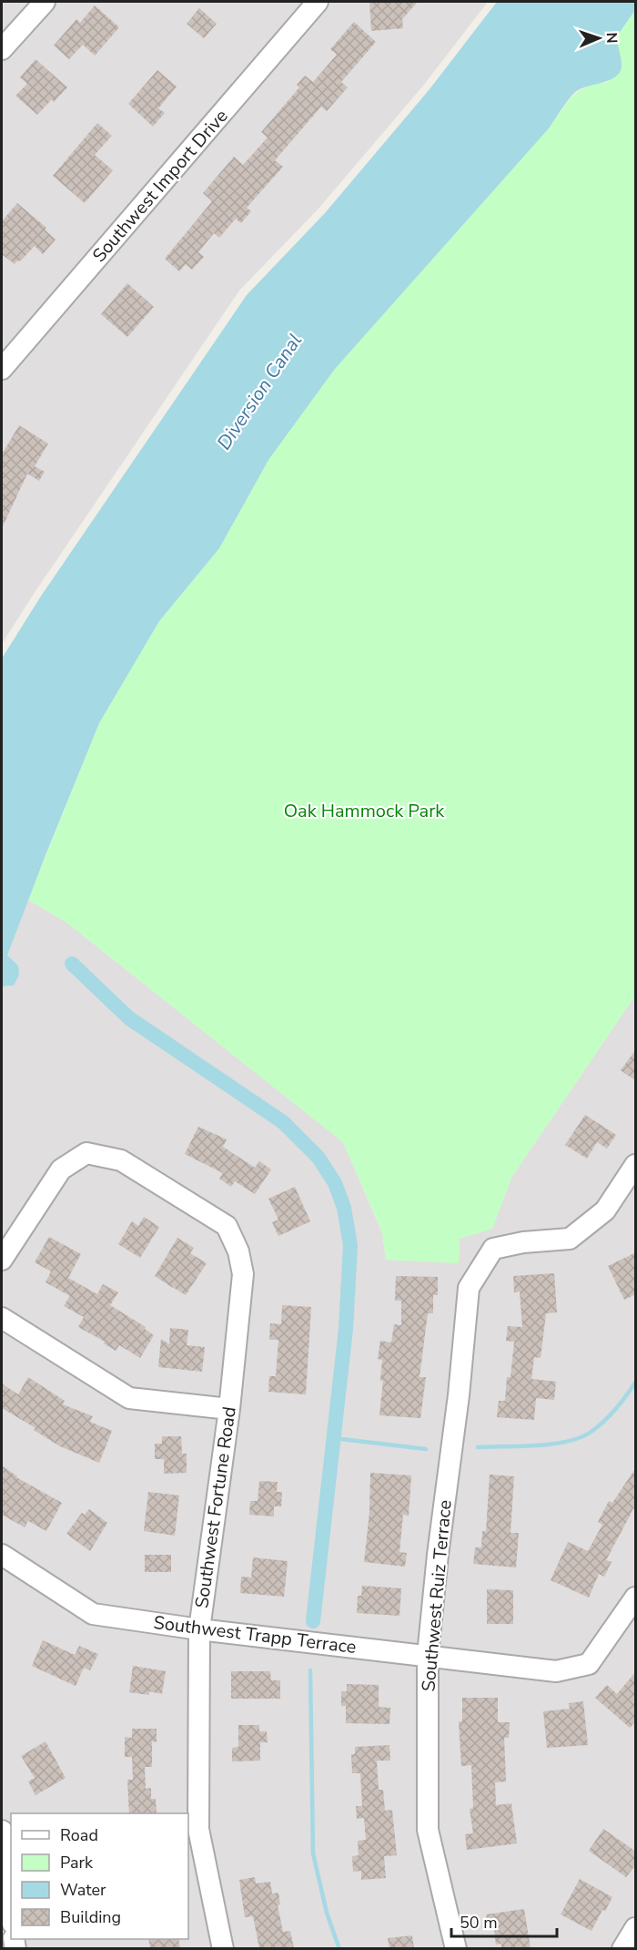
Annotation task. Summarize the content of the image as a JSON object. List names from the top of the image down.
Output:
{
  "streets": {
    "street": [
      "Southwest Import Drive",
      "Southwest Fortune Road",
      "Southwest Ruiz Terrace",
      "Southwest Trapp Terrace"
    ]
  },
  "crossings": [
    ["Southwest Fortune Road", "Southwest Trapp Terrace"],
    ["Southwest Ruiz Terrace", "Southwest Trapp Terrace"]
  ],
  "water": ["Diversion Canal"],
  "parks": ["Oak Hammock Park"],
  "legend": [
    "Road",
    "Park",
    "Water",
    "Building"
  ],
  "scale_bar": "50 m",
  "north": "right"
}
